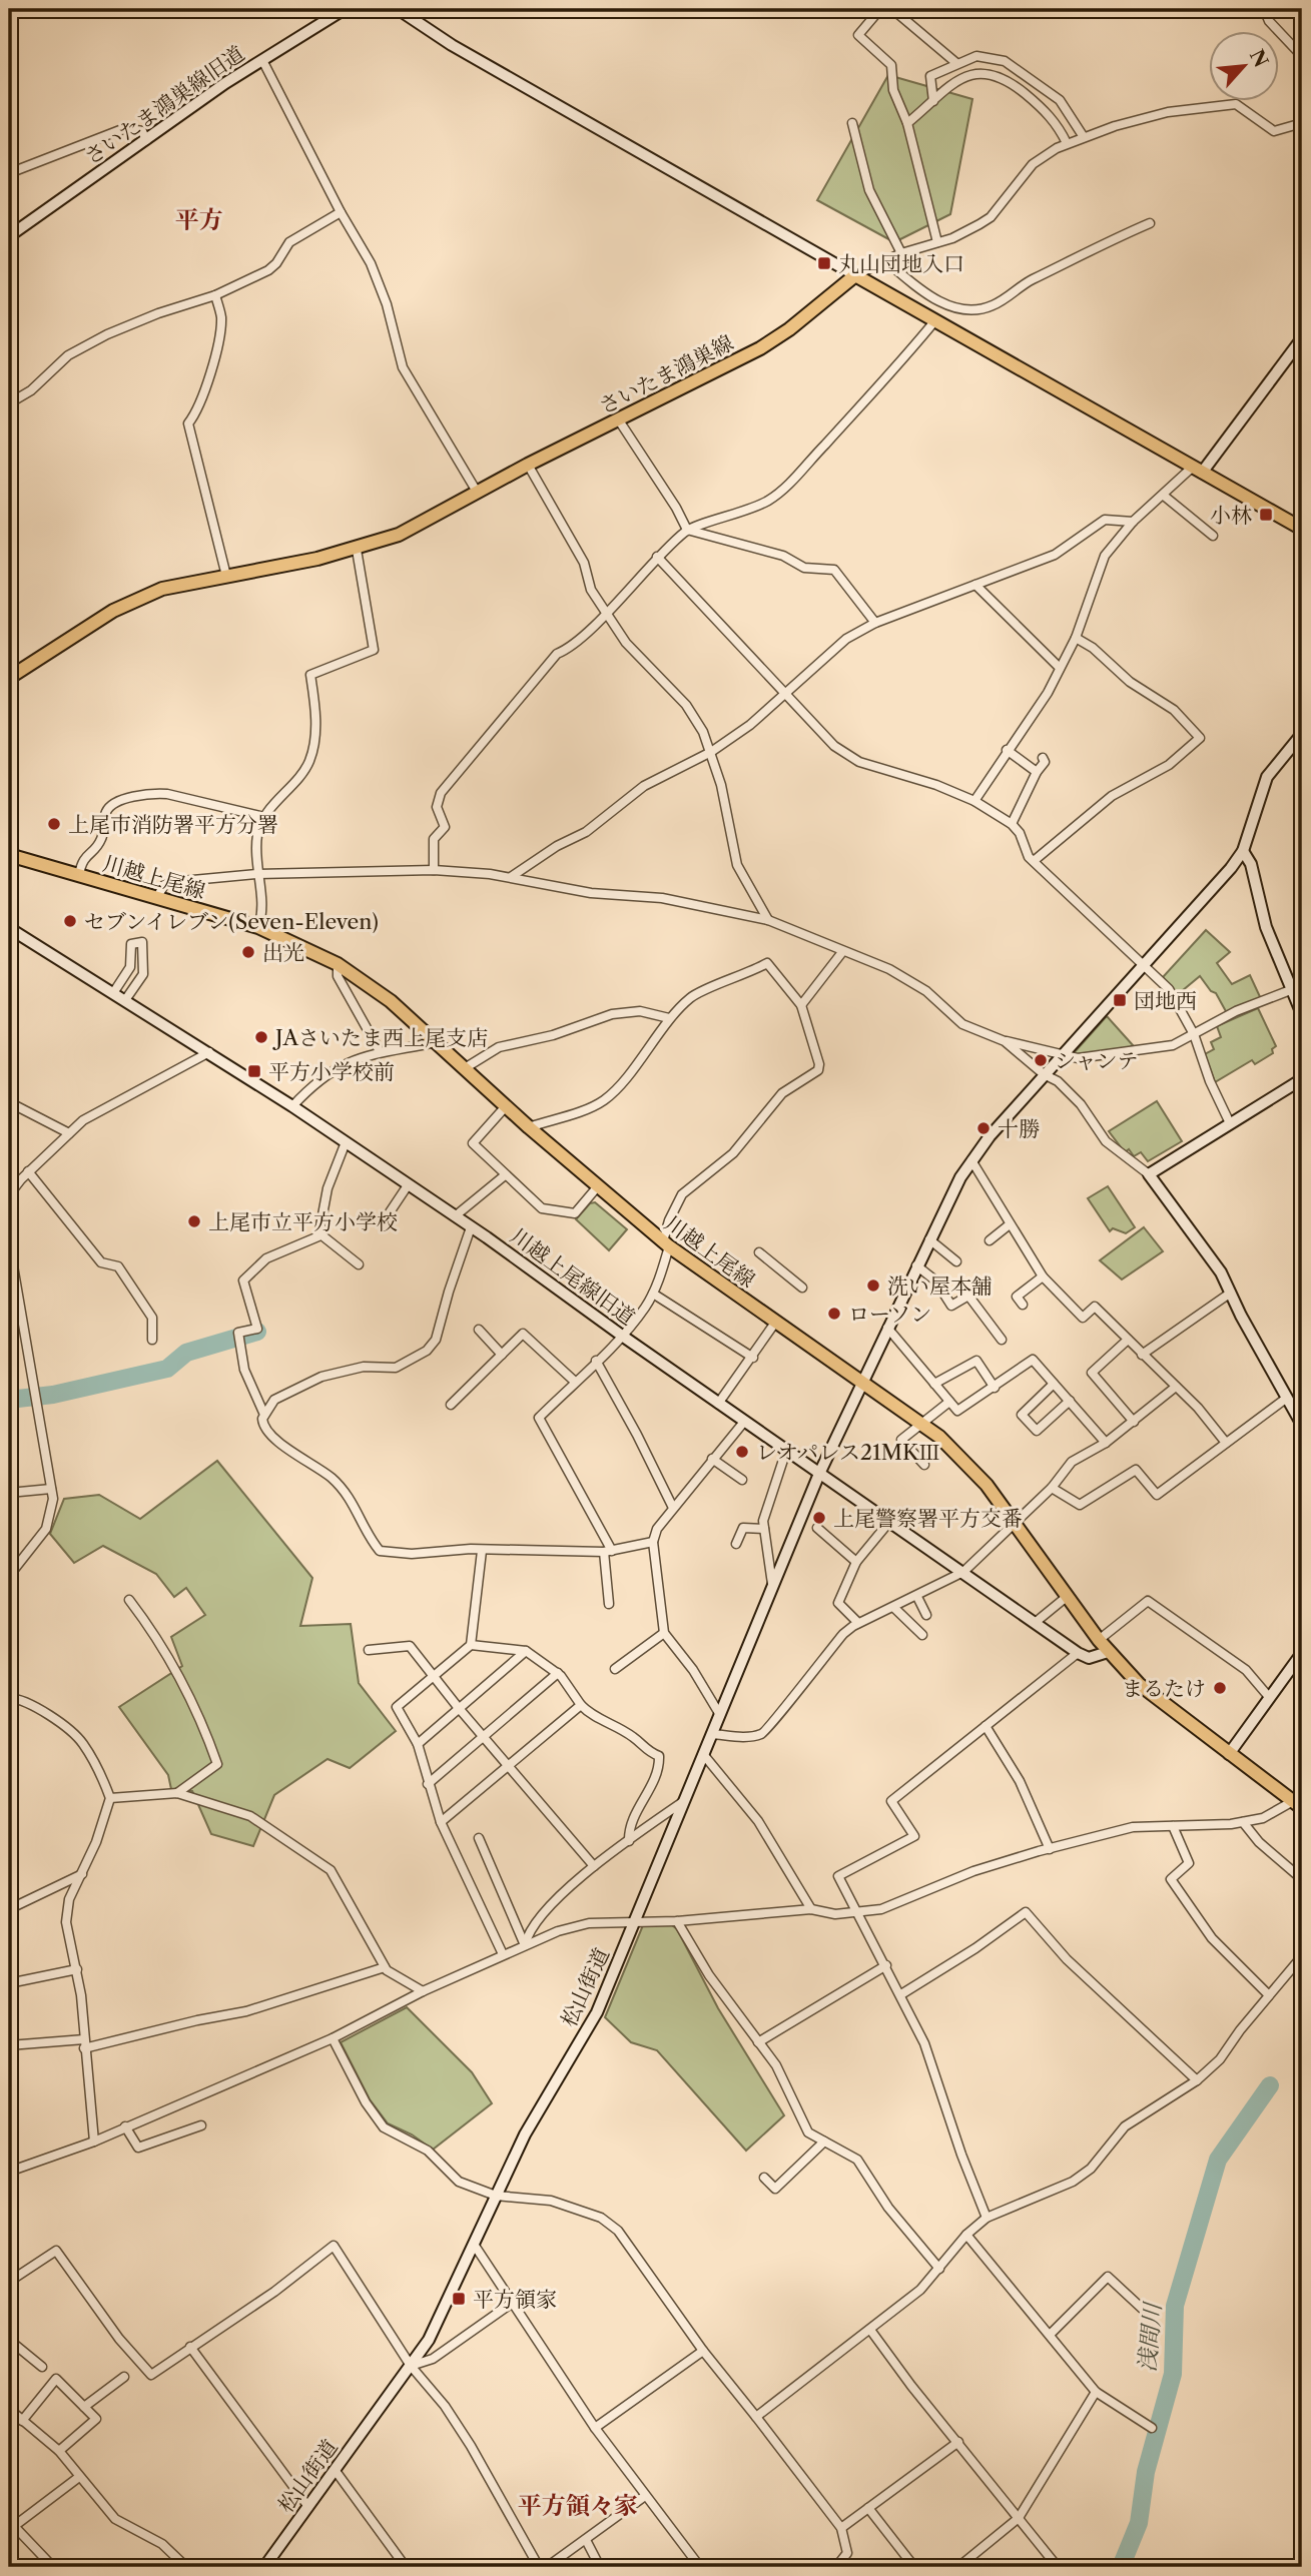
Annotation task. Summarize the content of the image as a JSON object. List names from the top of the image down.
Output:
{
  "streets": {
    "main road": ["さいたま鴻巣線", "川越上尾線"],
    "street": ["さいたま鴻巣線旧道", "川越上尾線旧道", "松山街道"]
  },
  "crossings": [
    ["川越上尾線", "松山街道"],
    ["川越上尾線旧道", "松山街道"]
  ],
  "districts": ["平方", "平方領々家"],
  "water": ["浅間川"],
  "places": {
    "transit": [
      "丸山団地入口",
      "小林",
      "団地西",
      "平方小学校前",
      "平方領家"
    ],
    "other": [
      "上尾市消防署平方分署",
      "セブンイレブン(Seven-Eleven)",
      "出光",
      "JAさいたま西上尾支店",
      "シャンテ",
      "十勝",
      "上尾市立平方小学校",
      "洗い屋本舗",
      "ローソン",
      "レオパレス21MKⅢ",
      "上尾警察署平方交番",
      "まるたけ"
    ]
  },
  "north": "top right"
}
